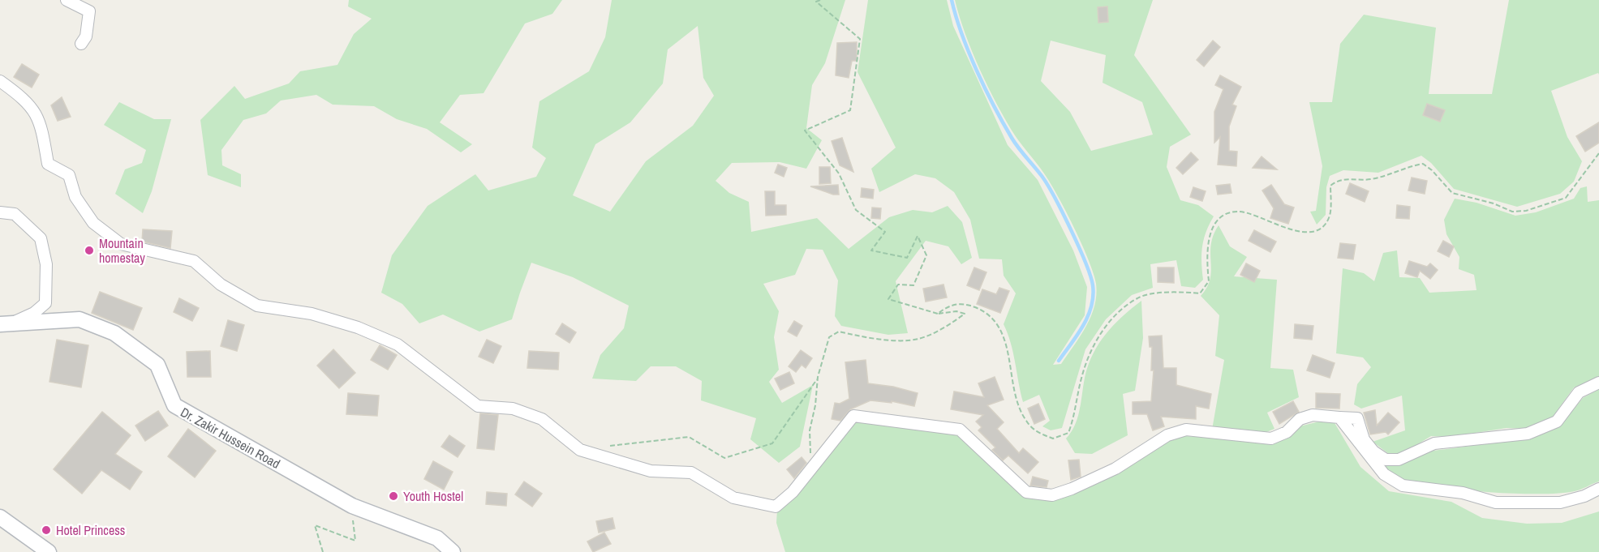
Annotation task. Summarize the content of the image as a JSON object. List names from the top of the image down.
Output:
{
  "streets": {
    "street": ["Dr. Zakir Hussein Road"]
  },
  "places": ["Mountain homestay", "Youth Hostel", "Hotel Princess"]
}
